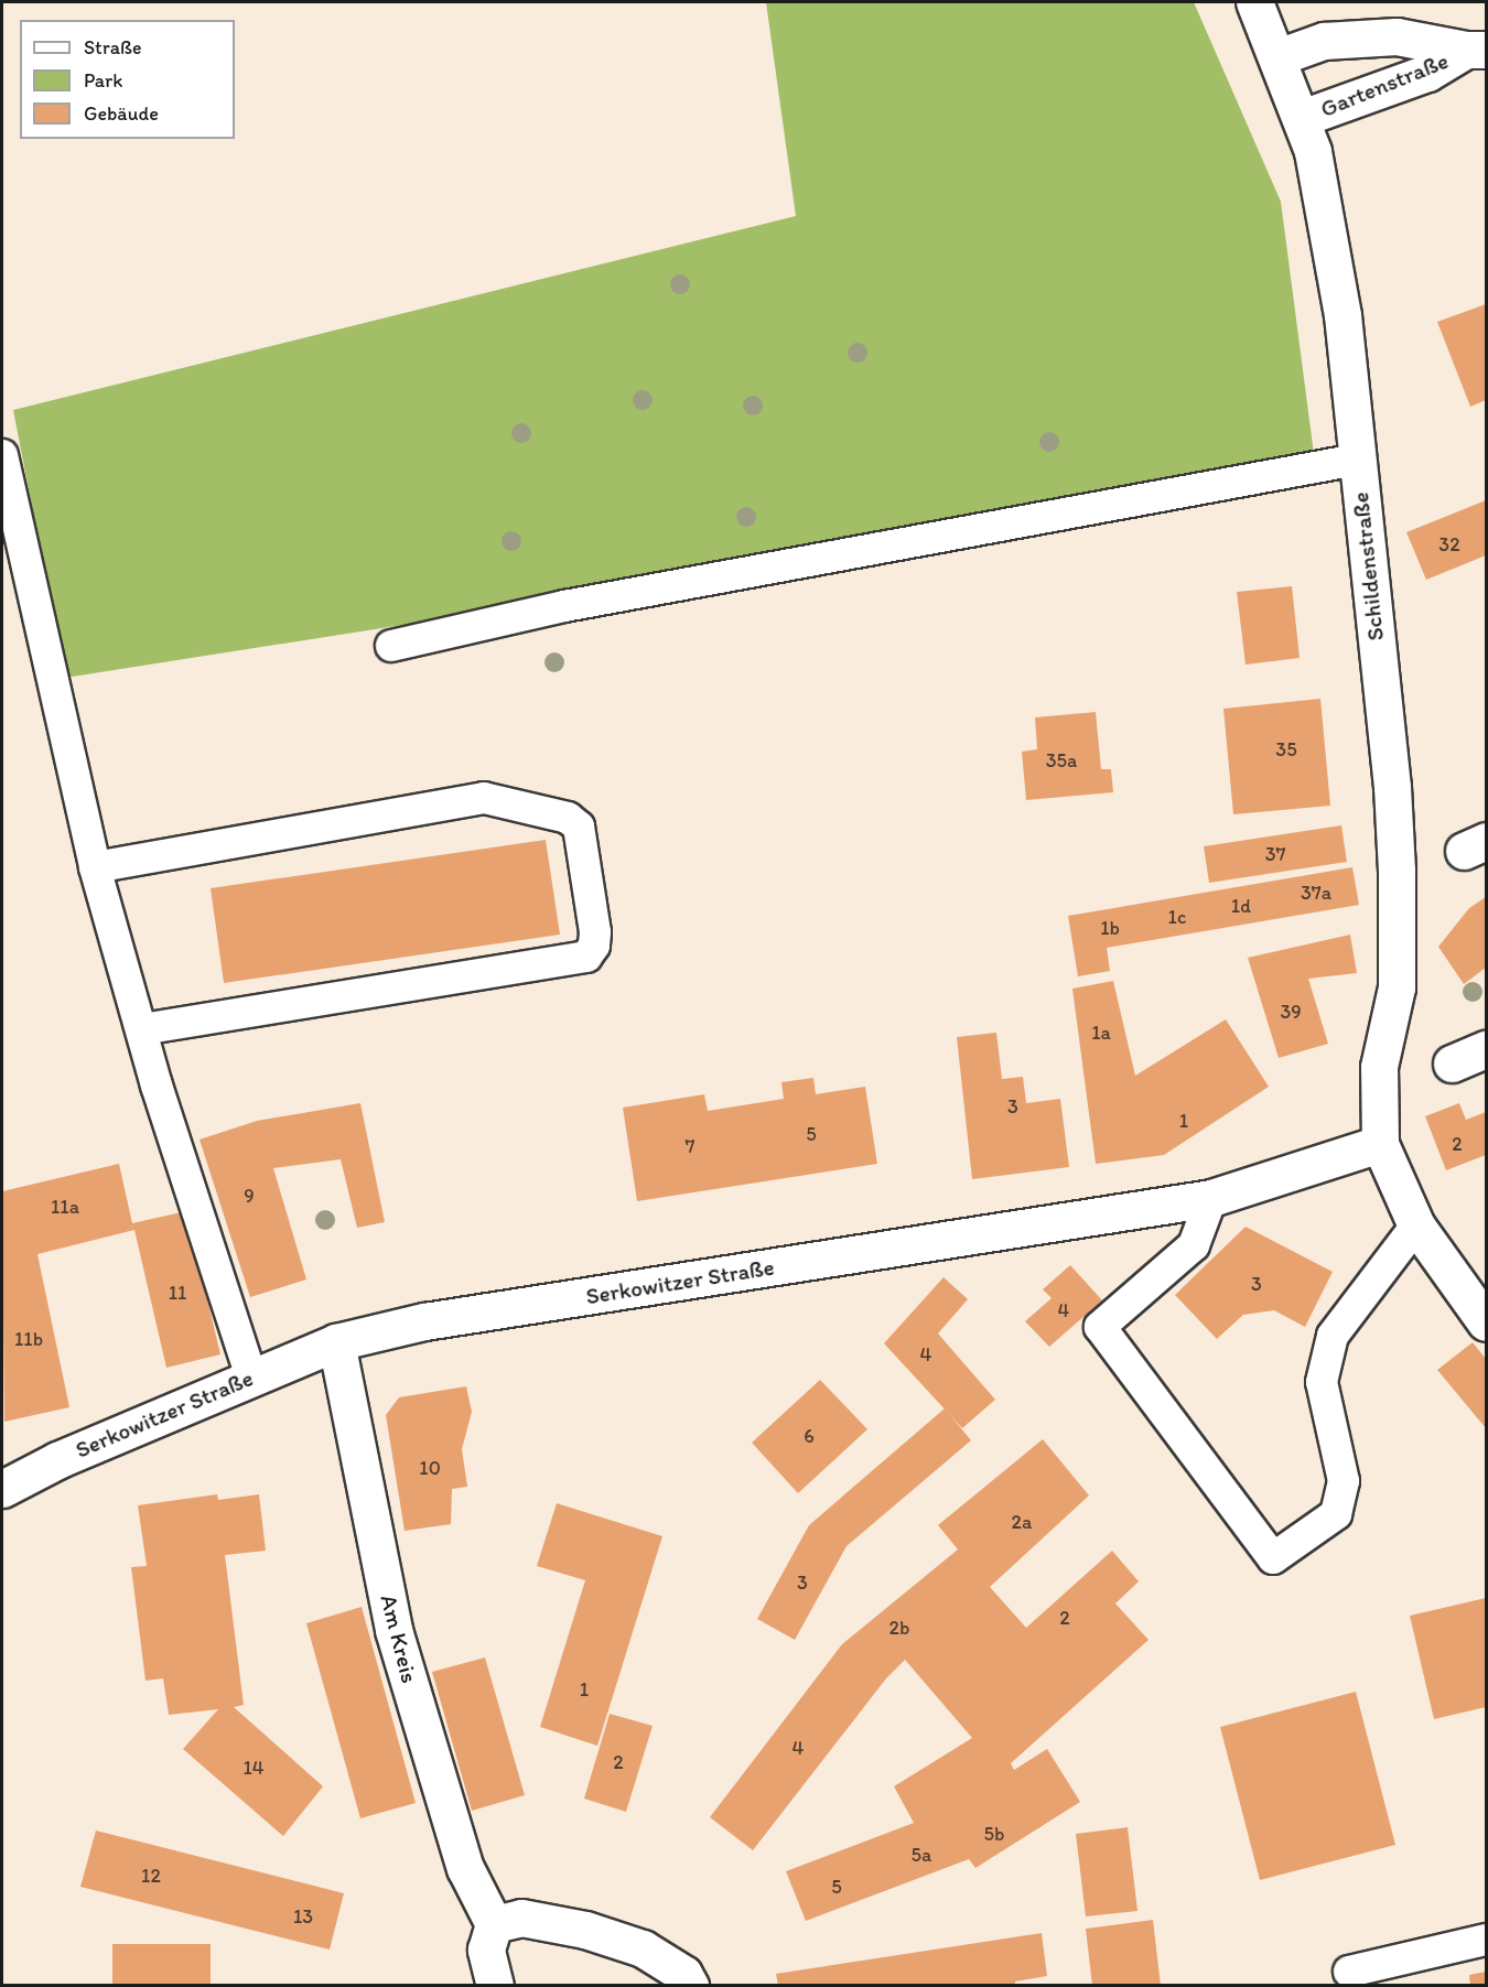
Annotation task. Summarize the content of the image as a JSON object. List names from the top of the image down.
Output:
{
  "streets": {
    "street": [
      "Gartenstraße",
      "Schildenstraße",
      "Serkowitzer Straße",
      "Am Kreis"
    ]
  },
  "crossings": [
    ["Gartenstraße", "Schildenstraße"],
    ["Schildenstraße", "Serkowitzer Straße"],
    ["Serkowitzer Straße", "Am Kreis"]
  ],
  "house_numbers": [
    "32",
    "35",
    "35a",
    "37",
    "37a",
    "1d",
    "1c",
    "1b",
    "39",
    "1a",
    "3",
    "1",
    "5",
    "2",
    "7",
    "9",
    "11a",
    "3",
    "11",
    "4",
    "11b",
    "4",
    "6",
    "10",
    "2a",
    "3",
    "2",
    "2b",
    "1",
    "4",
    "2",
    "14",
    "5b",
    "5a",
    "12",
    "5",
    "13"
  ],
  "legend": ["Straße", "Park", "Gebäude"]
}
